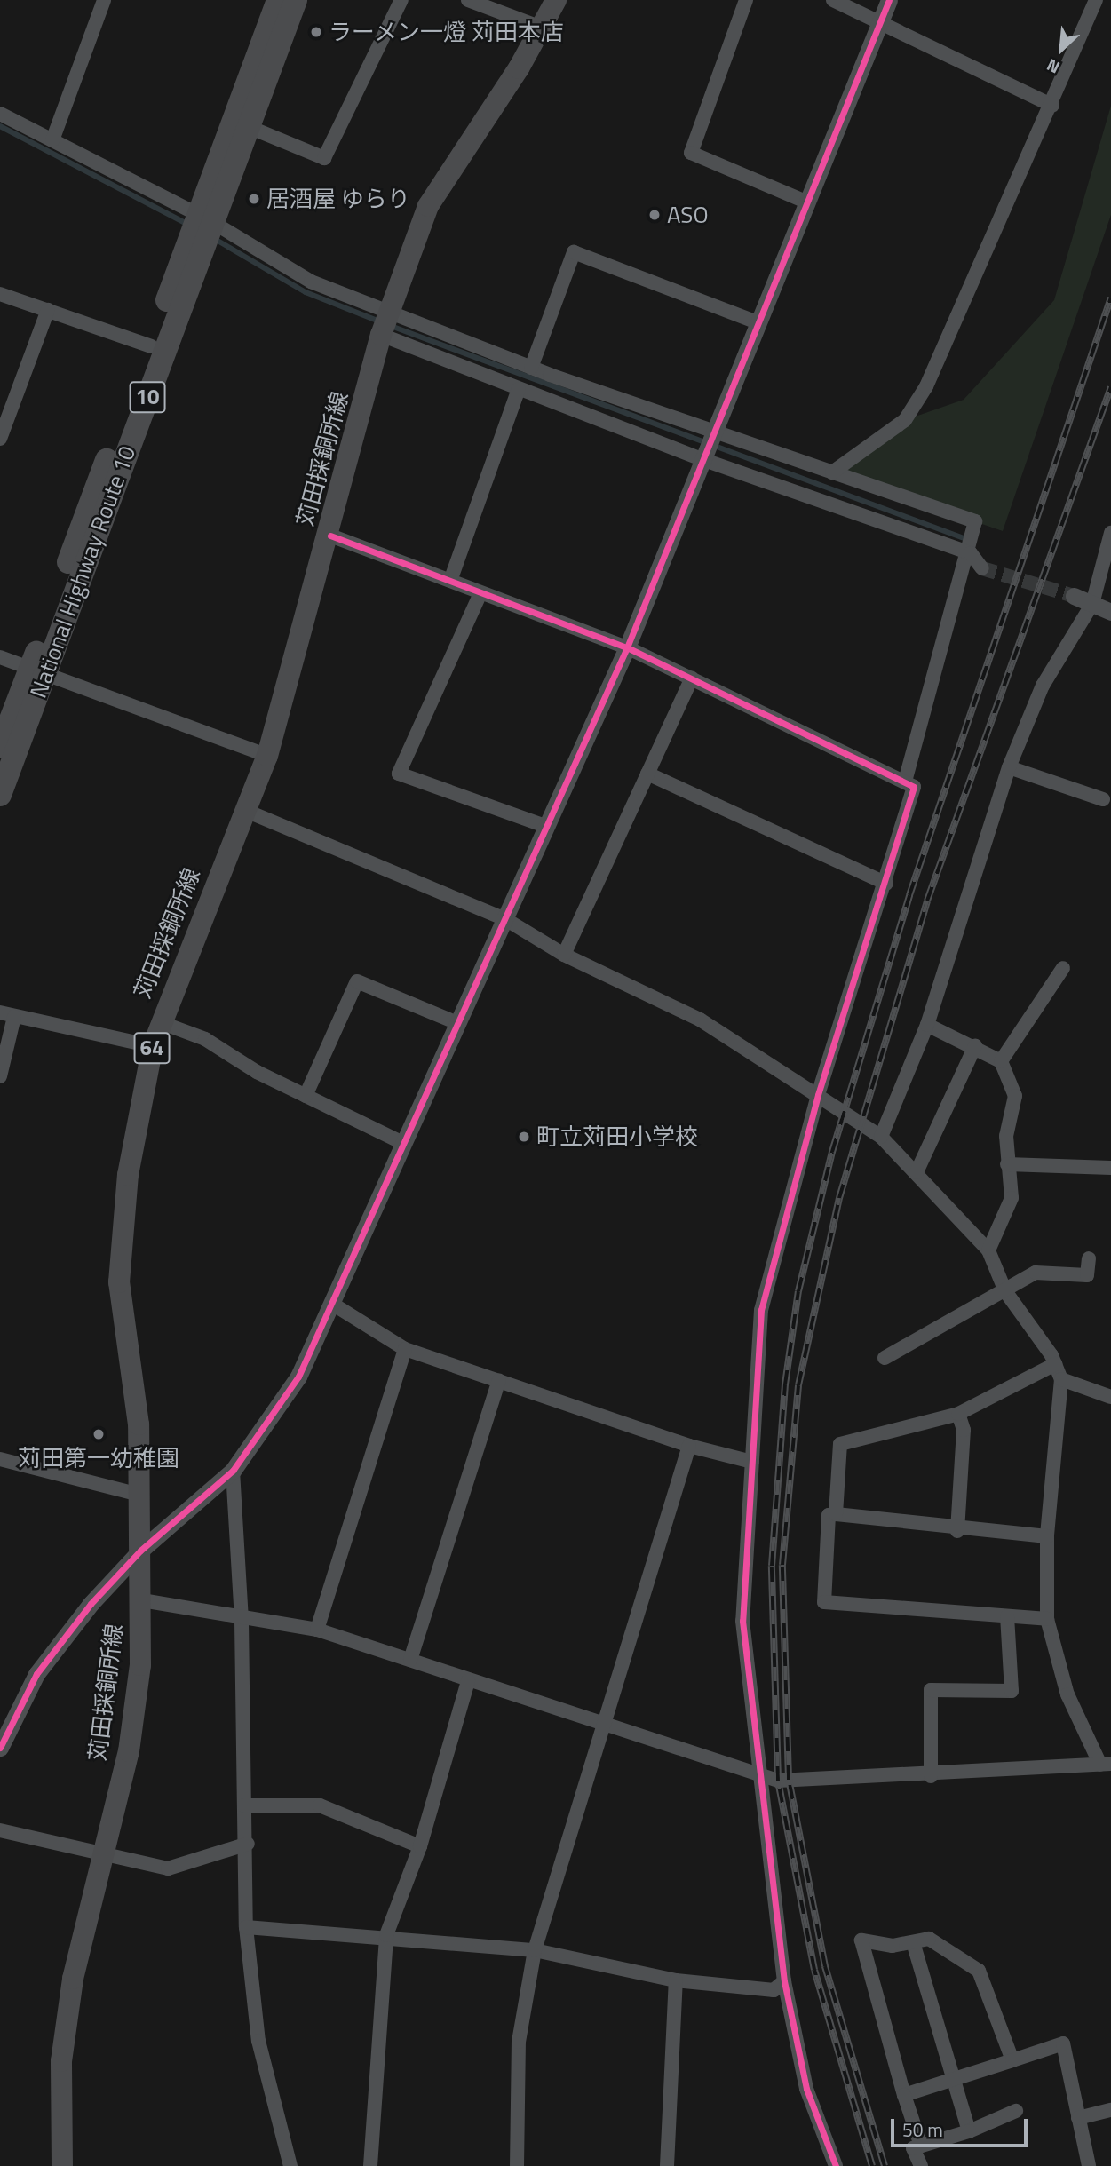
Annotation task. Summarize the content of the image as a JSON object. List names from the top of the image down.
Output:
{
  "streets": {
    "highway": ["10", "National Highway Route 10"],
    "main road": ["苅田採銅所線", "64"]
  },
  "places": [
    "ラーメン一燈 苅田本店",
    "居酒屋 ゆらり",
    "ASO",
    "町立苅田小学校",
    "苅田第一幼稚園"
  ],
  "scale_bar": "50 m",
  "north": "bottom left"
}
